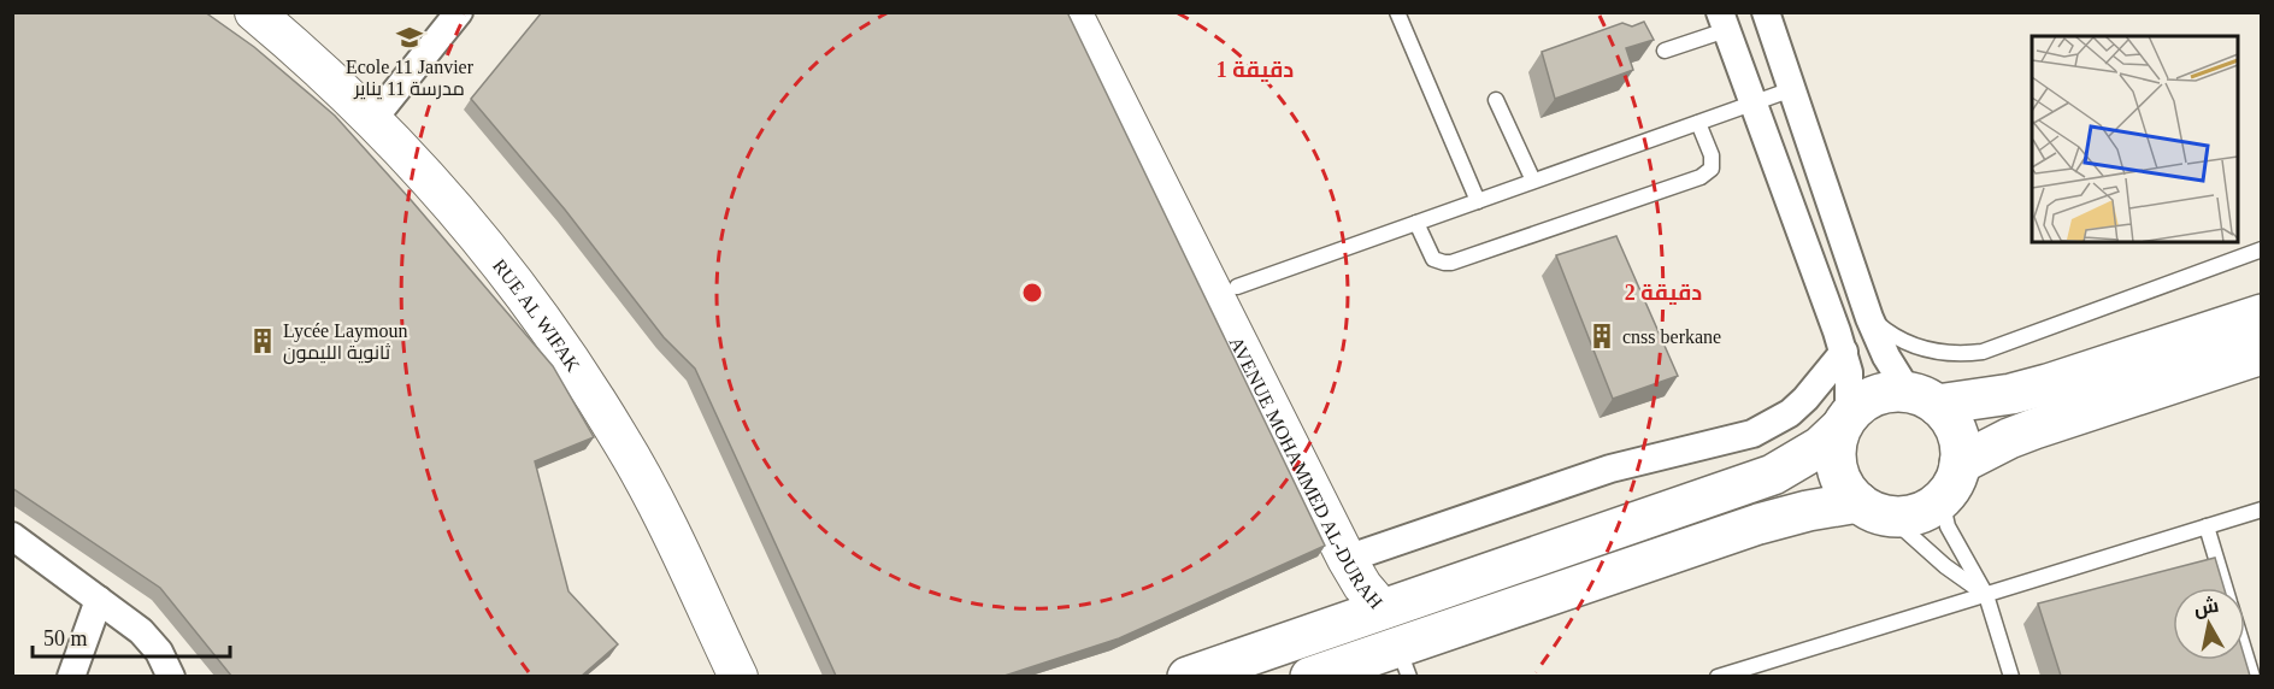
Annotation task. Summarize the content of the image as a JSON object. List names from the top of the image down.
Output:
{
  "streets": {
    "street": ["RUE AL WIFAK", "AVENUE MOHAMMED AL-DURAH"]
  },
  "places": {
    "school or university": ["Ecole 11 Janvier مدرسة 11 يناير"],
    "building": ["cnss berkane", "Lycée Laymoun ثانوية الليمون"]
  },
  "scale_bar": "50 m",
  "north": "top",
  "rings": ["1 دقيقة", "2 دقيقة"]
}
